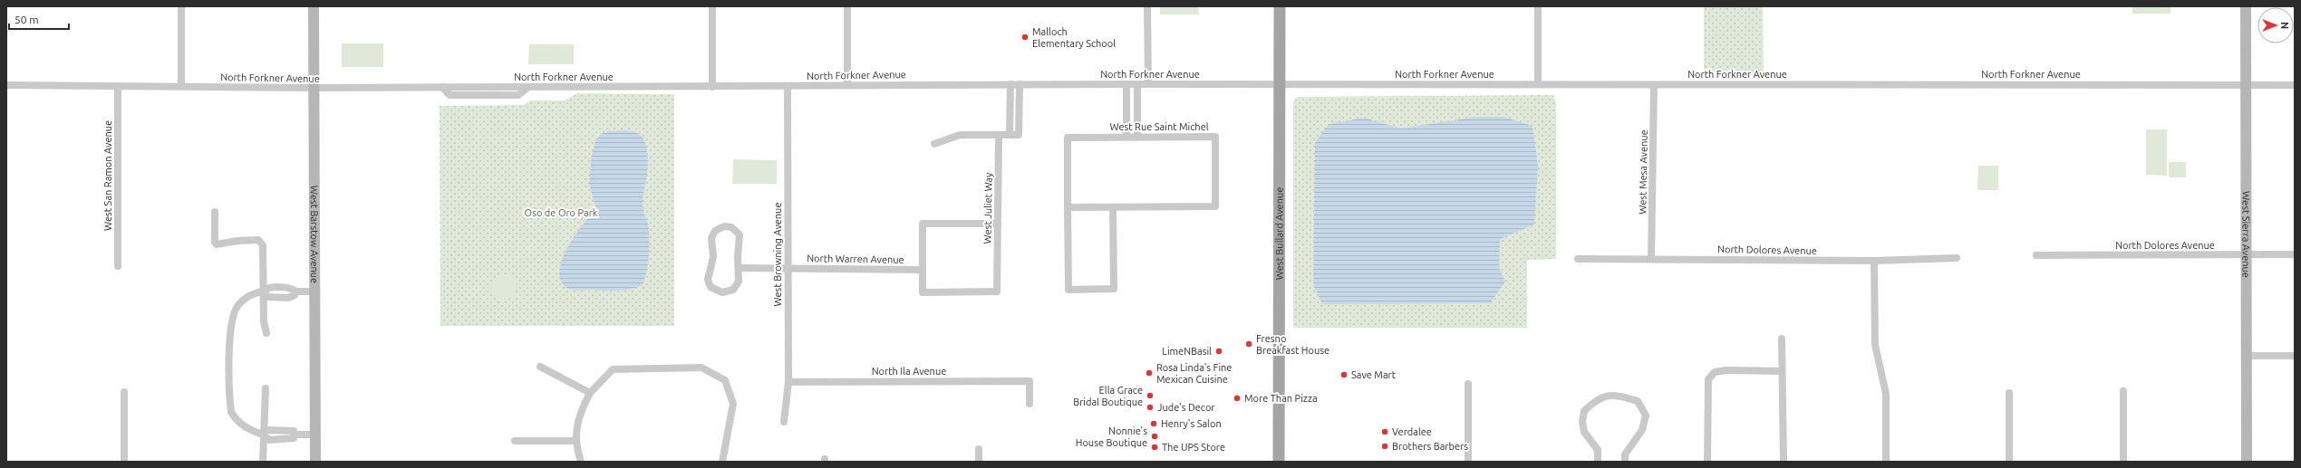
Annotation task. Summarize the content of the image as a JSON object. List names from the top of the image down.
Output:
{
  "streets": {
    "main road": ["West Bullard Avenue"],
    "street": [
      "North Forkner Avenue",
      "West Rue Saint Michel",
      "West Mesa Avenue",
      "West San Ramon Avenue",
      "West Juliet Way",
      "West Barstow Avenue",
      "West Sierra Avenue",
      "North Dolores Avenue",
      "West Browning Avenue",
      "North Warren Avenue",
      "North Ila Avenue"
    ]
  },
  "crossings": [
    ["North Forkner Avenue", "West Mesa Avenue"],
    ["North Forkner Avenue", "West San Ramon Avenue"],
    ["North Forkner Avenue", "West Barstow Avenue"],
    ["North Forkner Avenue", "West Bullard Avenue"],
    ["North Forkner Avenue", "West Sierra Avenue"],
    ["North Forkner Avenue", "West Browning Avenue"],
    ["West Mesa Avenue", "North Dolores Avenue"],
    ["West Juliet Way", "North Warren Avenue"],
    ["West Sierra Avenue", "North Dolores Avenue"],
    ["West Browning Avenue", "North Warren Avenue"],
    ["West Browning Avenue", "North Ila Avenue"]
  ],
  "parks": ["Oso de Oro Park"],
  "places": [
    "Malloch Elementary School",
    "Fresno Breakfast House",
    "LimeNBasil",
    "Rosa Linda's Fine Mexican Cuisine",
    "Save Mart",
    "Ella Grace Bridal Boutique",
    "More Than Pizza",
    "Jude's Decor",
    "Henry's Salon",
    "Verdalee",
    "Nonnie's House Boutique",
    "Brothers Barbers",
    "The UPS Store"
  ],
  "scale_bar": "50 m",
  "north": "right"
}
